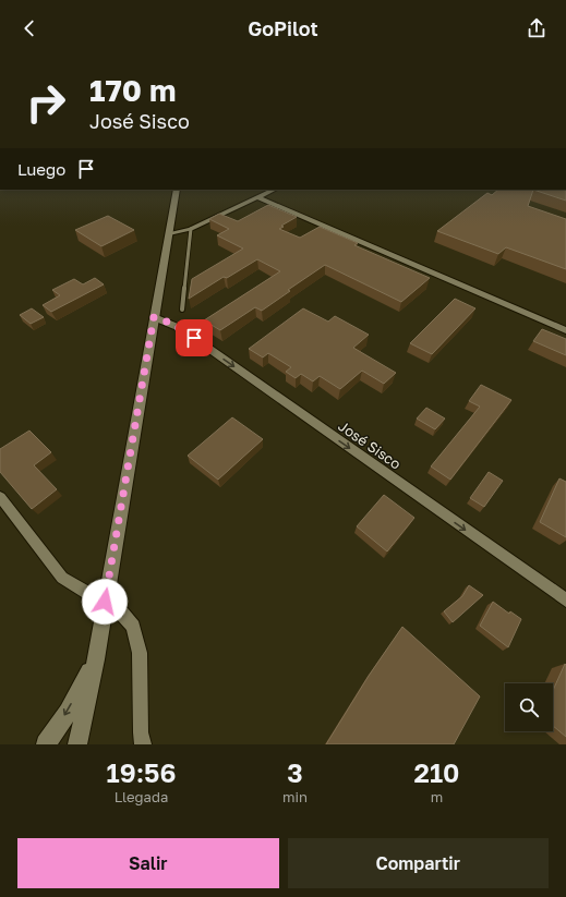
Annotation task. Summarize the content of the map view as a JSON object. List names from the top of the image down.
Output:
{
  "streets": {
    "street": ["José Sisco"]
  },
  "one_way": ["José Sisco"],
  "page": {
    "header": "GoPilot",
    "turn": ["170 m", "José Sisco"],
    "then": "Luego",
    "eta": [
      "19:56",
      "Llegada",
      "3",
      "min",
      "210",
      "m"
    ],
    "buttons": ["Salir", "Compartir"]
  }
}
